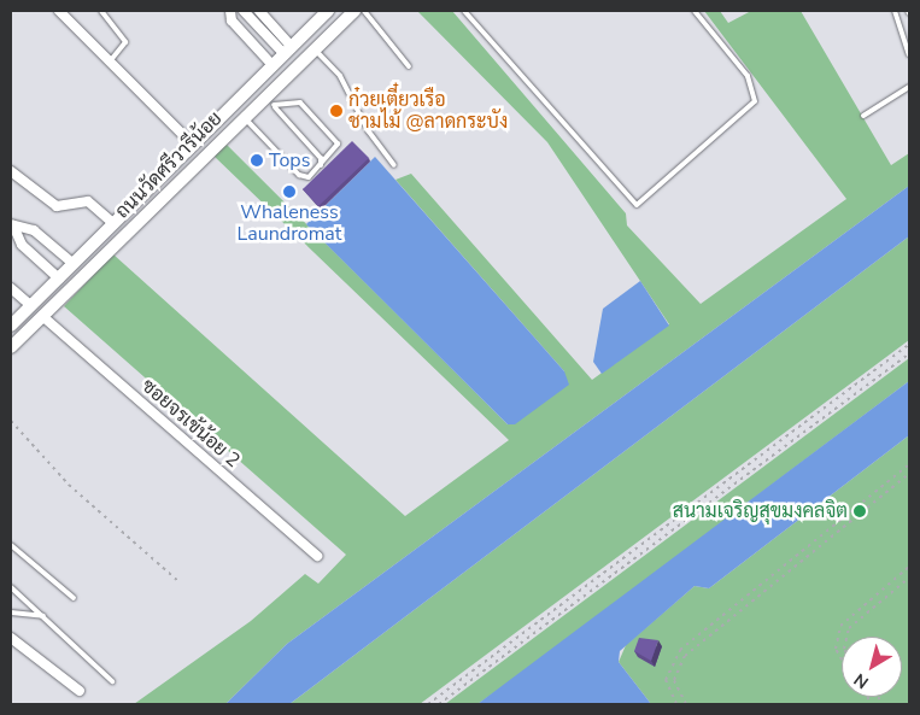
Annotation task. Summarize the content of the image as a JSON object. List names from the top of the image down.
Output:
{
  "streets": {
    "main road": ["ถนนวัดศรีวารีน้อย"],
    "street": ["ซอยจรเข้น้อย 2"]
  },
  "crossings": [
    ["ถนนวัดศรีวารีน้อย", "ซอยจรเข้น้อย 2"]
  ],
  "places": [
    "ก๋วยเตี๋ยวเรือ ชามไม้ @ลาดกระบัง",
    "Tops",
    "Whaleness Laundromat",
    "สนามเจริญสุขมงคลจิต"
  ],
  "north": "bottom left"
}
